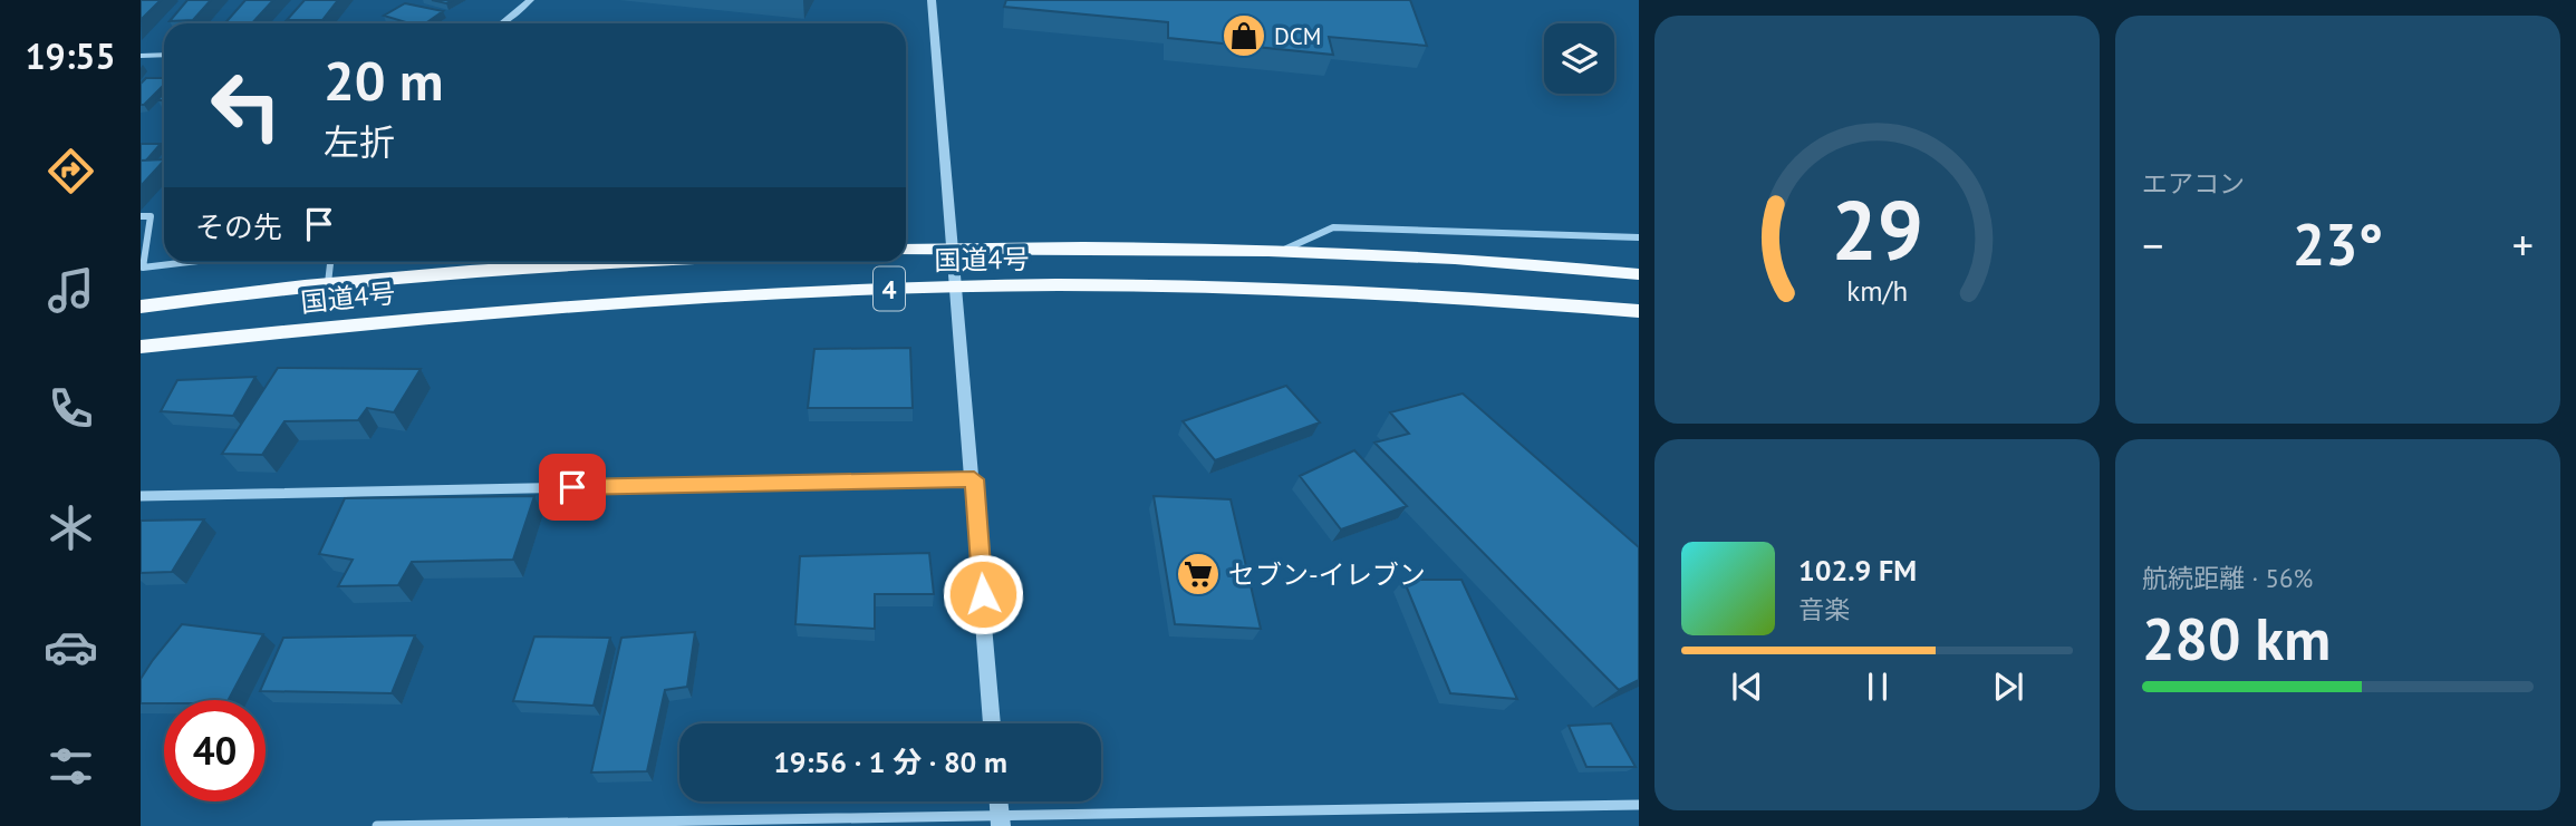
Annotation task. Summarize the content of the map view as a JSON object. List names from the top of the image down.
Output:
{
  "streets": {
    "highway": ["国道4号", "4"]
  },
  "places": {
    "shop": ["DCM"],
    "supermarket": ["セブン-イレブン"]
  },
  "page": {
    "tabs": "19:55",
    "tile": [
      "エアコン",
      ["航続距離 · 56%", "280 km"]
    ],
    "turn": ["20 m", "左折"],
    "then": "その先",
    "heat": ["−", "23°", "+"],
    "song": ["102.9 FM", "音楽"],
    "limit": "40",
    "trip": "19:56 · 1 分 · 80 m",
    "gauge": ["29", "km/h"]
  }
}
